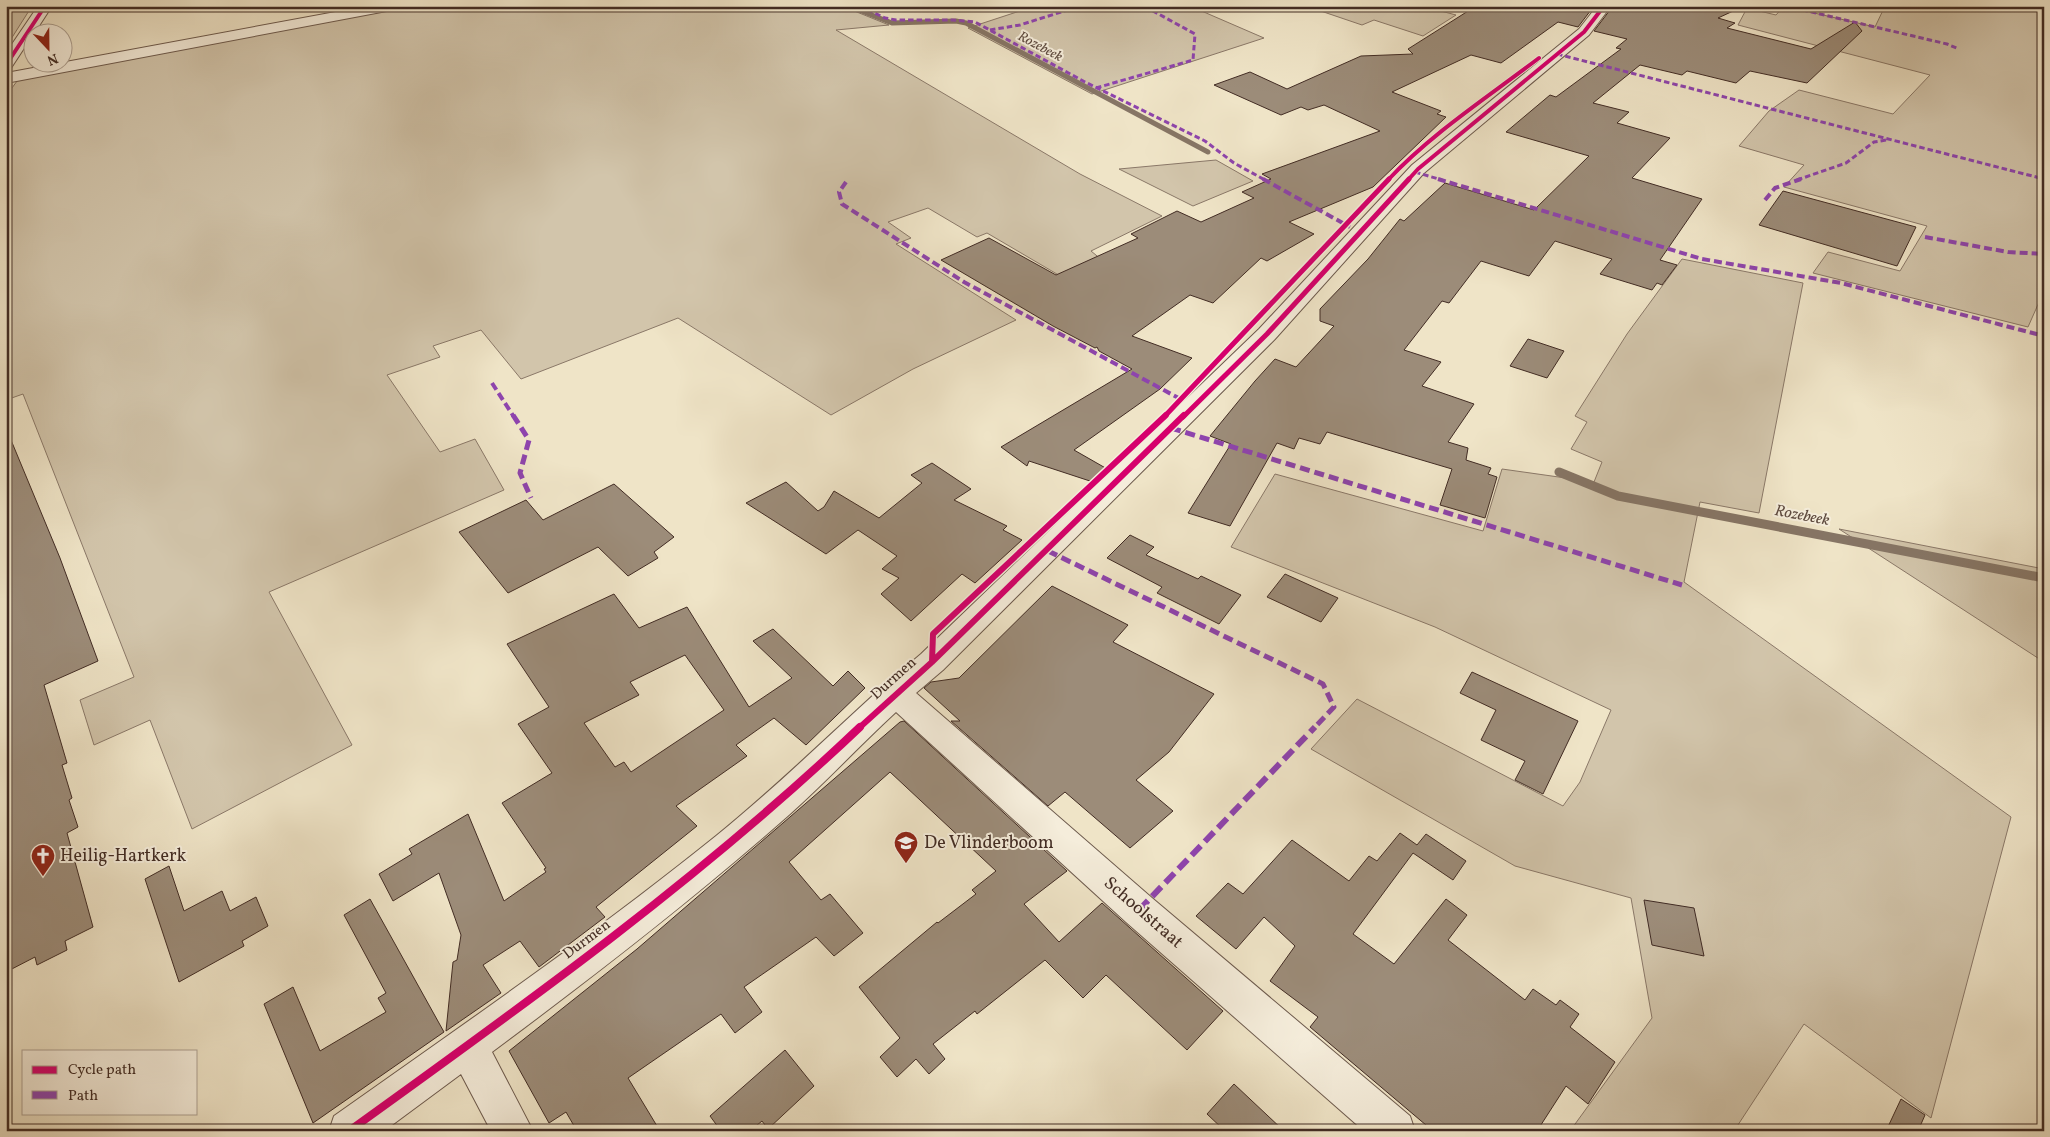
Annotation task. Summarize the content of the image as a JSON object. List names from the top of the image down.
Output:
{
  "streets": {
    "street": ["Durmen", "Schoolstraat"]
  },
  "crossings": [
    ["Durmen", "Schoolstraat"]
  ],
  "water": ["Rozebeek"],
  "places": {
    "school or university": ["De Vlinderboom"],
    "church": ["Heilig-Hartkerk"]
  },
  "legend": ["Cycle path", "Path"],
  "north": "bottom"
}
